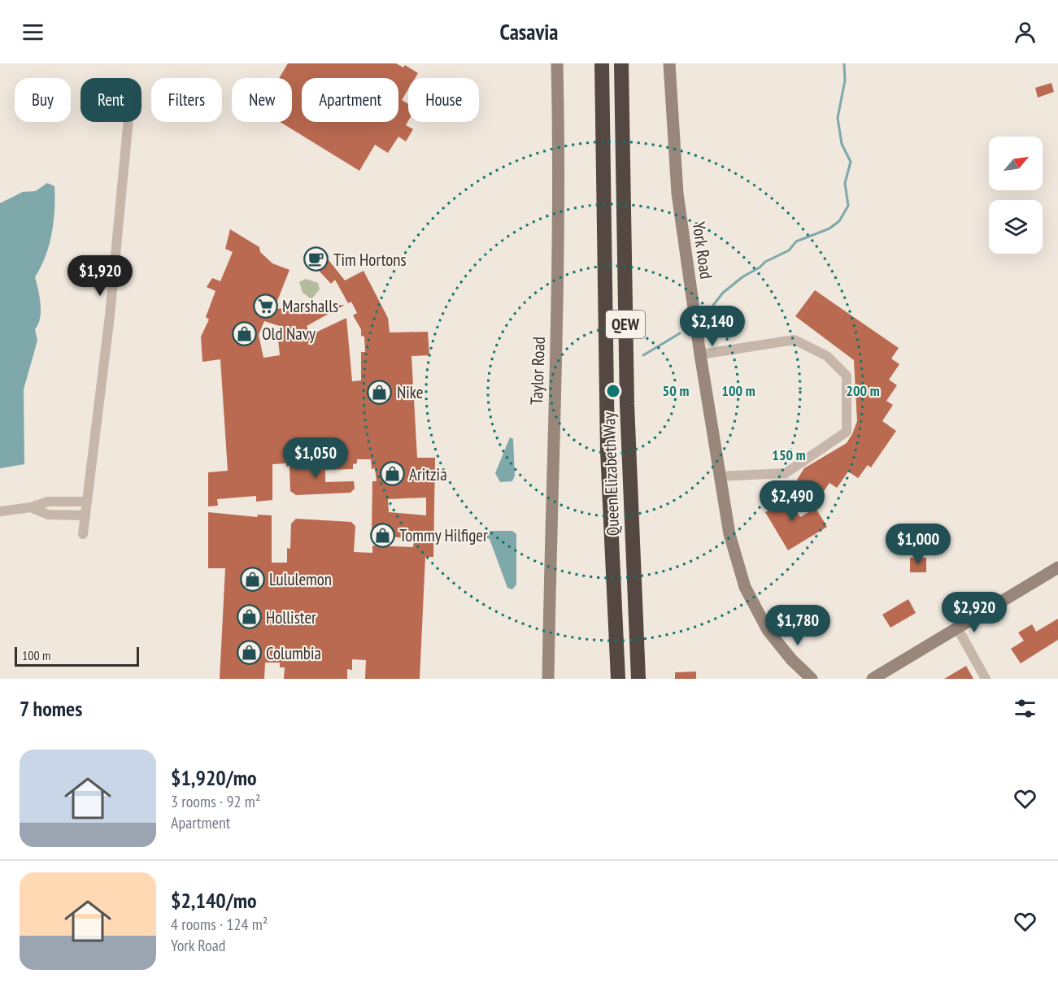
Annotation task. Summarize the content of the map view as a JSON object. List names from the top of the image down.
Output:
{
  "streets": {
    "highway": ["QEW", "Queen Elizabeth Way"],
    "main road": ["York Road", "Taylor Road"]
  },
  "places": {
    "cafe": ["Tim Hortons"],
    "supermarket": ["Marshalls"],
    "shop": [
      "Old Navy",
      "Nike",
      "Aritzia",
      "Tommy Hilfiger",
      "Lululemon",
      "Hollister",
      "Columbia"
    ]
  },
  "scale_bar": "100 m",
  "north": "top right",
  "page": {
    "header": "Casavia",
    "chip": [
      "Buy",
      "Rent",
      "Filters",
      "New",
      "Apartment",
      "House"
    ],
    "price": [
      "$1,920",
      "$2,140",
      "$1,050",
      "$2,490",
      "$1,000",
      "$2,920",
      "$1,780"
    ],
    "scale": "100 m",
    "heading": "7 homes",
    "list": [
      {
        "name": "$1,920/mo",
        "note": "3 rooms · 92 m² · Apartment"
      },
      {
        "name": "$2,140/mo",
        "note": "4 rooms · 124 m² · York Road"
      }
    ]
  },
  "rings": [
    "50 m",
    "100 m",
    "200 m",
    "150 m"
  ]
}
